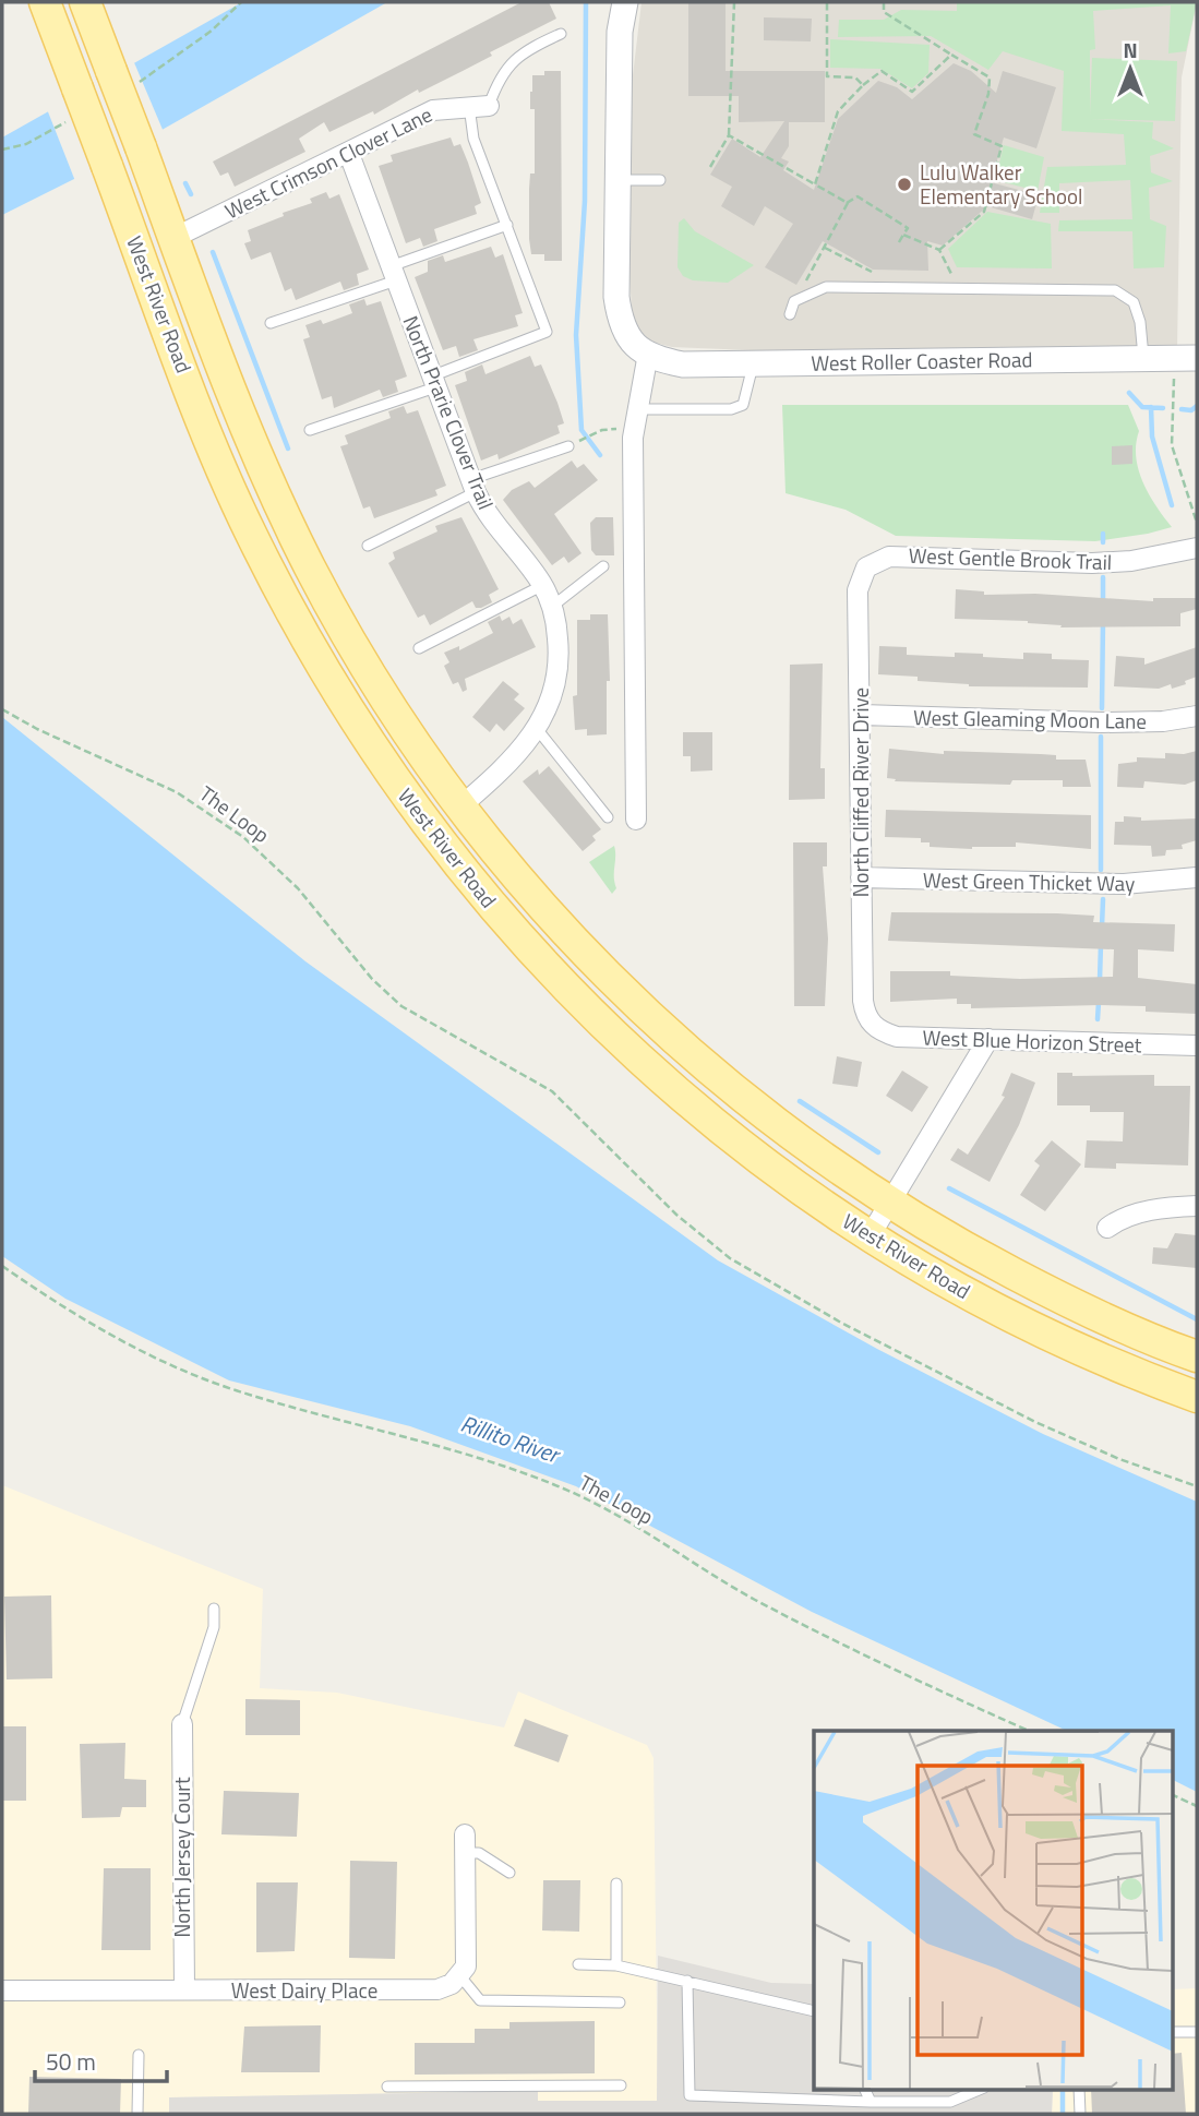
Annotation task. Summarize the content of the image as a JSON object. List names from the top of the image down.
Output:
{
  "streets": {
    "main road": ["West River Road"],
    "street": [
      "West Crimson Clover Lane",
      "West Roller Coaster Road",
      "North Prarie Clover Trail",
      "West Gentle Brook Trail",
      "West Gleaming Moon Lane",
      "North Cliffed River Drive",
      "West Green Thicket Way",
      "West Blue Horizon Street",
      "North Jersey Court",
      "West Dairy Place"
    ],
    "path": ["The Loop"]
  },
  "crossings": [
    ["West Crimson Clover Lane", "West River Road"],
    ["West Crimson Clover Lane", "North Prarie Clover Trail"],
    ["West River Road", "North Prarie Clover Trail"],
    ["West Gentle Brook Trail", "North Cliffed River Drive"],
    ["West Gleaming Moon Lane", "North Cliffed River Drive"],
    ["North Cliffed River Drive", "West Green Thicket Way"],
    ["North Cliffed River Drive", "West Blue Horizon Street"],
    ["North Jersey Court", "West Dairy Place"]
  ],
  "water": ["Rillito River"],
  "places": ["Lulu Walker Elementary School"],
  "scale_bar": "50 m",
  "north": "top"
}
